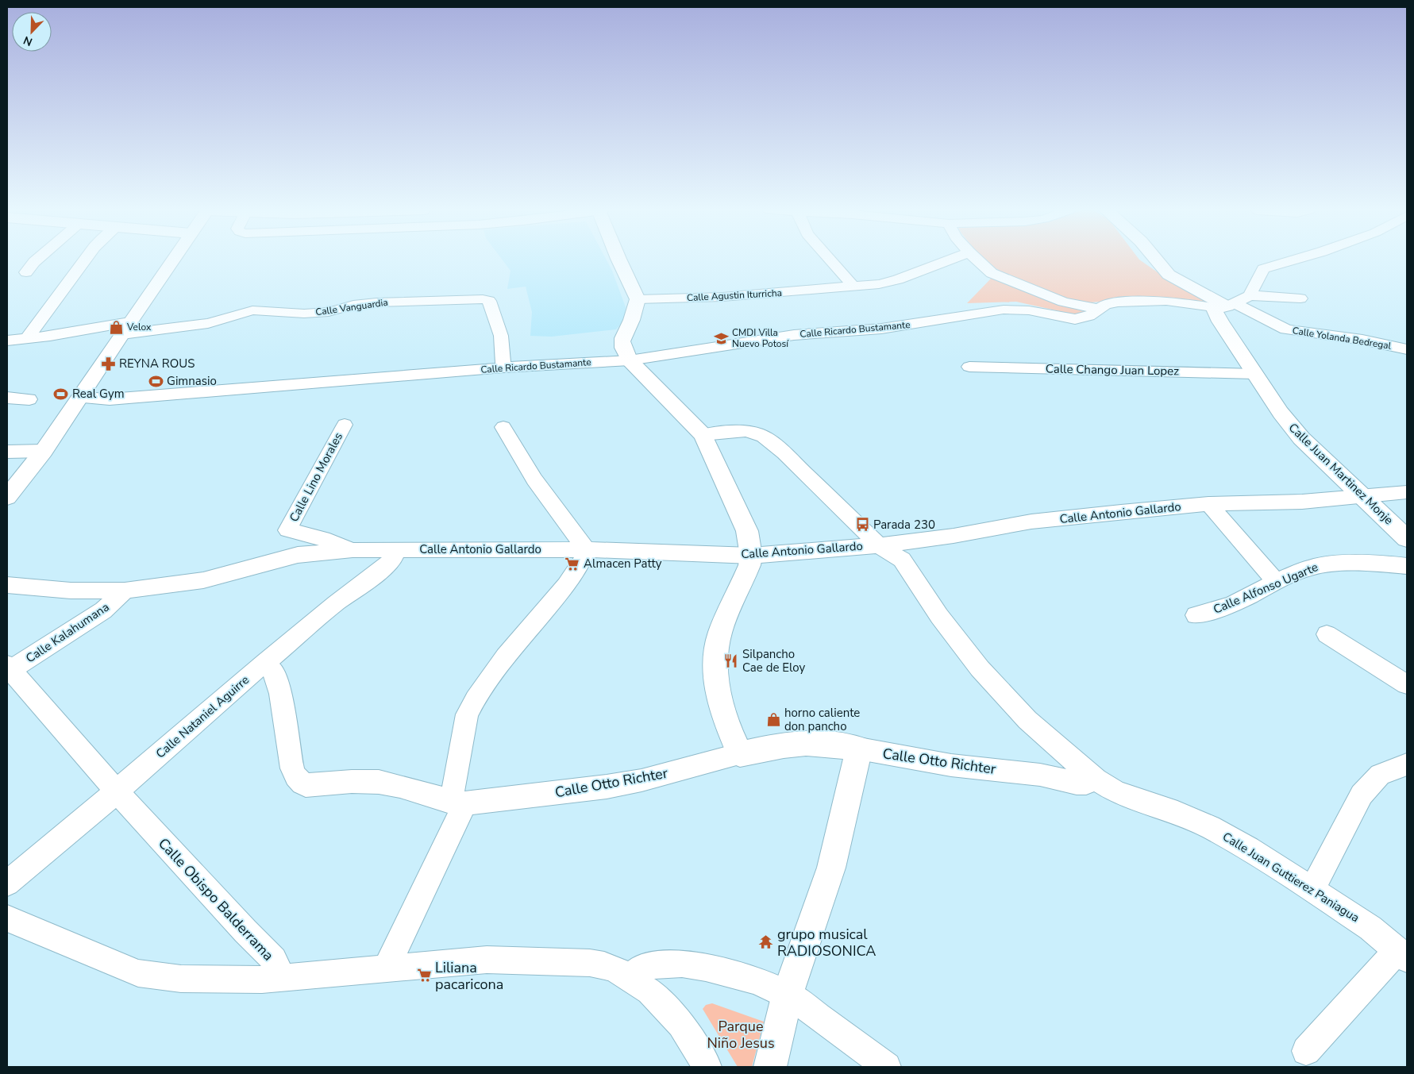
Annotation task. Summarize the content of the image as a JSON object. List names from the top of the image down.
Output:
{
  "streets": {
    "street": [
      "Calle Agustin Iturricha",
      "Calle Vanguardia",
      "Calle Ricardo Bustamante",
      "Calle Yolanda Bedregal",
      "Calle Chango Juan Lopez",
      "Calle Juan Martinez Monje",
      "Calle Lino Morales",
      "Calle Antonio Gallardo",
      "Calle Alfonso Ugarte",
      "Calle Kalahumana",
      "Calle Nataniel Aguirre",
      "Calle Otto Richter",
      "Calle Juan Guttierez Paniagua",
      "Calle Obispo Balderrama"
    ]
  },
  "crossings": [
    ["Calle Vanguardia", "Calle Ricardo Bustamante"],
    ["Calle Ricardo Bustamante", "Calle Yolanda Bedregal"],
    ["Calle Ricardo Bustamante", "Calle Juan Martinez Monje"],
    ["Calle Yolanda Bedregal", "Calle Juan Martinez Monje"],
    ["Calle Chango Juan Lopez", "Calle Juan Martinez Monje"],
    ["Calle Juan Martinez Monje", "Calle Antonio Gallardo"],
    ["Calle Lino Morales", "Calle Antonio Gallardo"],
    ["Calle Antonio Gallardo", "Calle Kalahumana"],
    ["Calle Antonio Gallardo", "Calle Nataniel Aguirre"],
    ["Calle Antonio Gallardo", "Calle Juan Guttierez Paniagua"],
    ["Calle Kalahumana", "Calle Obispo Balderrama"],
    ["Calle Nataniel Aguirre", "Calle Otto Richter"],
    ["Calle Nataniel Aguirre", "Calle Obispo Balderrama"],
    ["Calle Otto Richter", "Calle Juan Guttierez Paniagua"]
  ],
  "parks": ["Parque Niño Jesus"],
  "places": {
    "shop": ["Velox", "horno caliente don pancho"],
    "school or university": ["CMDI Villa Nuevo Potosí"],
    "pharmacy": ["REYNA ROUS"],
    "sports": ["Gimnasio", "Real Gym"],
    "bus stop": ["Parada 230"],
    "supermarket": ["Almacen Patty", "Liliana pacaricona"],
    "restaurant": ["Silpancho Cae de Eloy"],
    "temple": ["grupo musical RADIOSONICA"]
  },
  "north": "bottom left"
}
